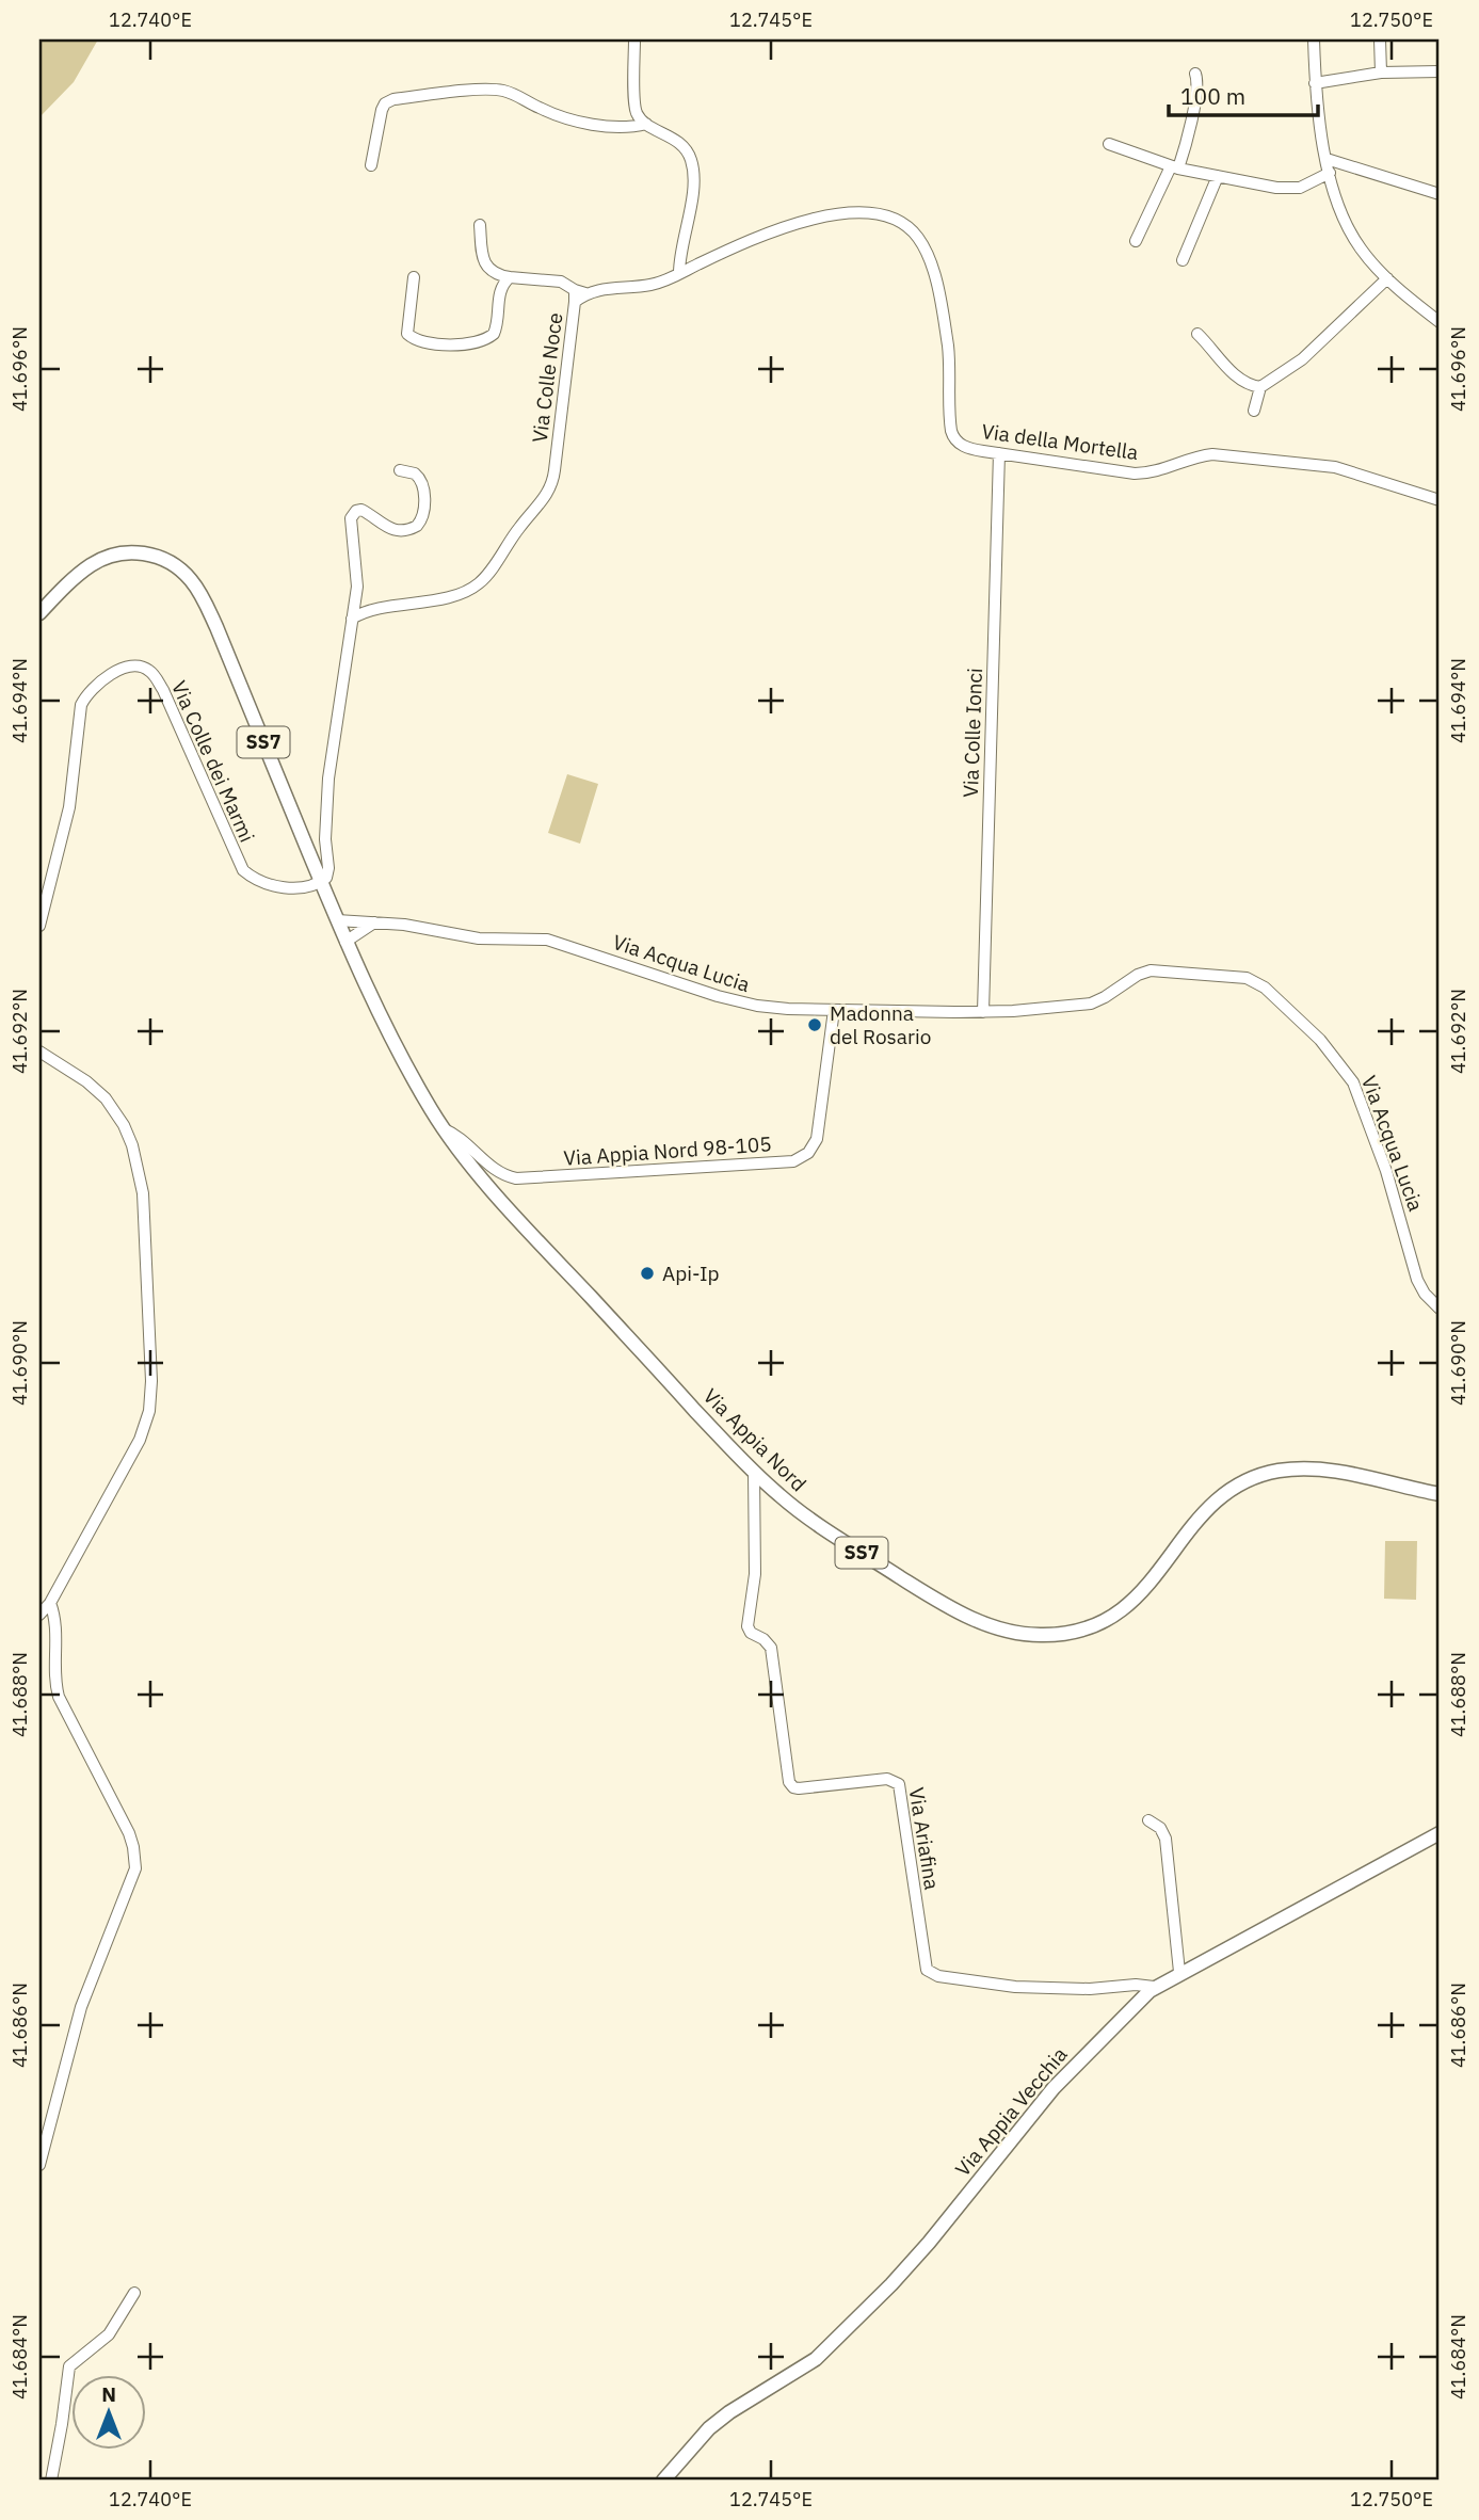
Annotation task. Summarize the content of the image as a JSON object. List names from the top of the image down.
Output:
{
  "streets": {
    "main road": ["SS7", "Via Appia Nord", "Via Appia Vecchia"],
    "street": [
      "Via Colle Noce",
      "Via della Mortella",
      "Via Colle Ionci",
      "Via Colle dei Marmi",
      "Via Acqua Lucia",
      "Via Appia Nord 98-105",
      "Via Ariafina"
    ]
  },
  "crossings": [
    ["Via Colle Noce", "Via della Mortella"],
    ["Via della Mortella", "Via Colle Ionci"],
    ["Via Colle Ionci", "Via Acqua Lucia"],
    ["SS7", "Via Colle dei Marmi"],
    ["SS7", "Via Acqua Lucia"],
    ["SS7", "Via Appia Nord"],
    ["Via Acqua Lucia", "Via Appia Nord 98-105"],
    ["Via Appia Nord 98-105", "Via Appia Nord"],
    ["Via Appia Nord", "Via Ariafina"],
    ["Via Ariafina", "Via Appia Vecchia"]
  ],
  "places": ["Madonna del Rosario", "Api-Ip"],
  "scale_bar": "100 m",
  "north": "top",
  "coordinates": [
    "12.740°E",
    "12.745°E",
    "12.750°E",
    "41.696°N",
    "41.694°N",
    "41.692°N",
    "41.690°N",
    "41.688°N",
    "41.686°N",
    "41.684°N"
  ]
}
